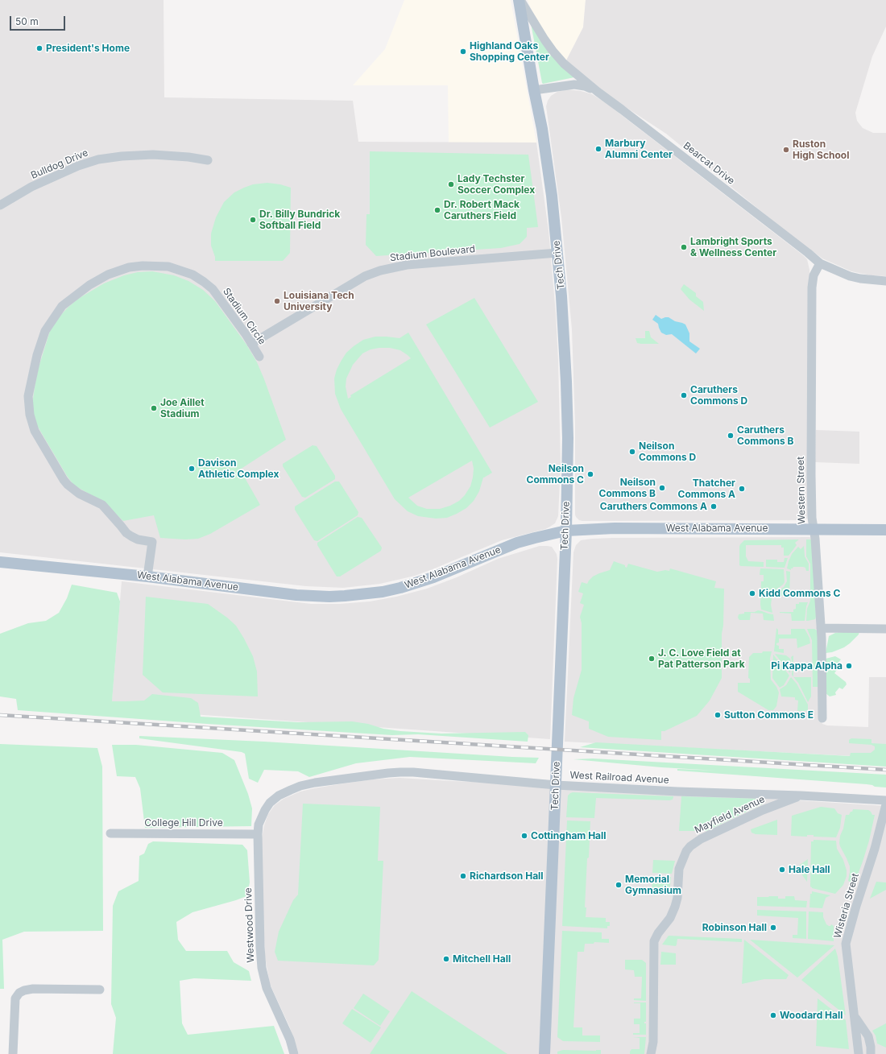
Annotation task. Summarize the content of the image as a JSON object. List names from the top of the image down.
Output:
{
  "streets": {
    "main road": ["Tech Drive", "West Alabama Avenue"],
    "street": [
      "Bearcat Drive",
      "Bulldog Drive",
      "Stadium Boulevard",
      "Stadium Circle",
      "Western Street",
      "West Railroad Avenue",
      "Mayfield Avenue",
      "College Hill Drive",
      "Wisteria Street",
      "Westwood Drive"
    ]
  },
  "crossings": [
    ["Bearcat Drive", "Tech Drive"],
    ["Bearcat Drive", "Western Street"],
    ["Stadium Boulevard", "Tech Drive"],
    ["Stadium Boulevard", "Stadium Circle"],
    ["Tech Drive", "West Alabama Avenue"],
    ["Tech Drive", "West Railroad Avenue"],
    ["Stadium Circle", "West Alabama Avenue"],
    ["Western Street", "West Alabama Avenue"],
    ["West Railroad Avenue", "Mayfield Avenue"],
    ["West Railroad Avenue", "Westwood Drive"],
    ["College Hill Drive", "Westwood Drive"]
  ],
  "places": [
    "President's Home",
    "Highland Oaks Shopping Center",
    "Marbury Alumni Center",
    "Ruston High School",
    "Lady Techster Soccer Complex",
    "Dr. Robert Mack Caruthers Field",
    "Dr. Billy Bundrick Softball Field",
    "Lambright Sports & Wellness Center",
    "Louisiana Tech University",
    "Caruthers Commons D",
    "Joe Aillet Stadium",
    "Caruthers Commons B",
    "Neilson Commons D",
    "Davison Athletic Complex",
    "Neilson Commons C",
    "Neilson Commons B",
    "Thatcher Commons A",
    "Caruthers Commons A",
    "Kidd Commons C",
    "J. C. Love Field at Pat Patterson Park",
    "Pi Kappa Alpha",
    "Sutton Commons E",
    "Cottingham Hall",
    "Hale Hall",
    "Richardson Hall",
    "Memorial Gymnasium",
    "Robinson Hall",
    "Mitchell Hall",
    "Woodard Hall"
  ],
  "scale_bar": "50 m"
}
